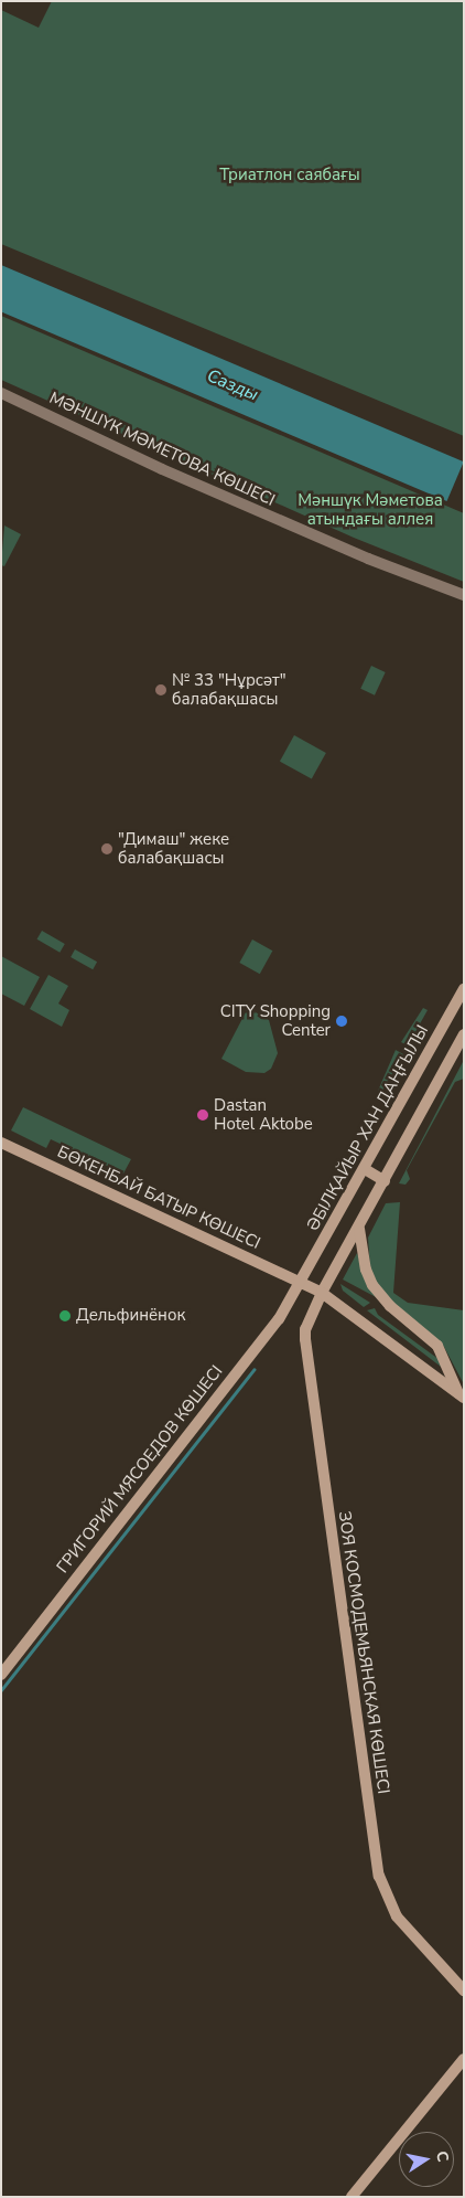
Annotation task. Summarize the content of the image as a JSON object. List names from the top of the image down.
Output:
{
  "streets": {
    "main road": [
      "ӘБІЛҚАЙЫР ХАН ДАҢҒЫЛЫ",
      "БӨКЕНБАЙ БАТЫР КӨШЕСІ",
      "ГРИГОРИЙ МЯСОЕДОВ КӨШЕСІ",
      "ЗОЯ КОСМОДЕМЬЯНСКАЯ КӨШЕСІ"
    ],
    "street": ["МӘНШҮК МӘМЕТОВА КӨШЕСІ"]
  },
  "crossings": [
    ["ӘБІЛҚАЙЫР ХАН ДАҢҒЫЛЫ", "БӨКЕНБАЙ БАТЫР КӨШЕСІ"],
    ["ӘБІЛҚАЙЫР ХАН ДАҢҒЫЛЫ", "ГРИГОРИЙ МЯСОЕДОВ КӨШЕСІ"],
    ["БӨКЕНБАЙ БАТЫР КӨШЕСІ", "ГРИГОРИЙ МЯСОЕДОВ КӨШЕСІ"],
    ["БӨКЕНБАЙ БАТЫР КӨШЕСІ", "ЗОЯ КОСМОДЕМЬЯНСКАЯ КӨШЕСІ"]
  ],
  "water": ["Сазды"],
  "parks": ["Триатлон саябағы", "Мәншүк Мәметова атындағы аллея"],
  "places": [
    "№ 33 \"Нұрсәт\" балабақшасы",
    "\"Димаш\" жеке балабақшасы",
    "CITY Shopping Center",
    "Dastan Hotel Aktobe",
    "Дельфинёнок"
  ],
  "north": "right"
}
